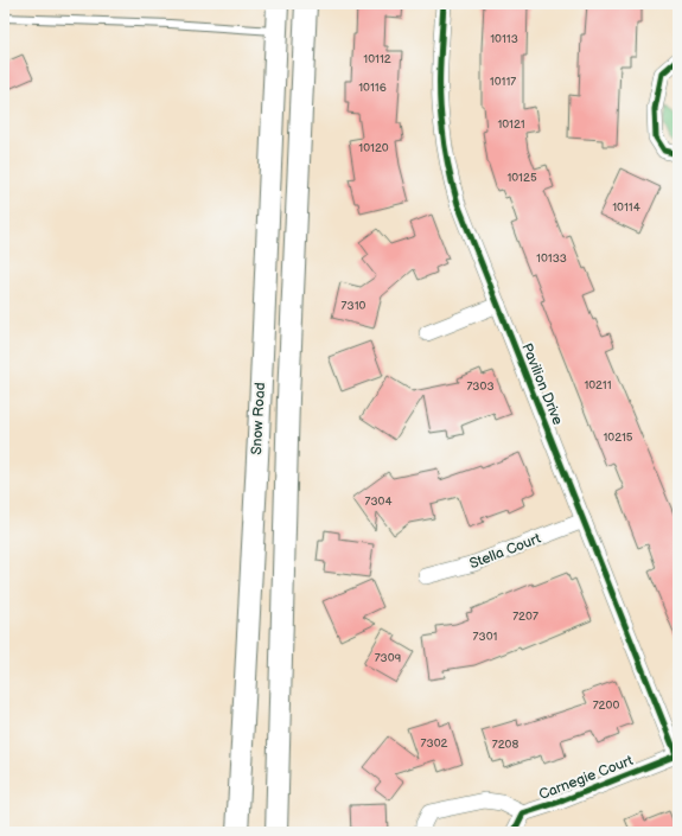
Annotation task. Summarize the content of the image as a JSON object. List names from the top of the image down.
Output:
{
  "streets": {
    "main road": ["Snow Road"],
    "street": ["Pavilion Drive", "Stella Court", "Carnegie Court"]
  },
  "crossings": [
    ["Pavilion Drive", "Stella Court"],
    ["Pavilion Drive", "Carnegie Court"]
  ],
  "house_numbers": [
    "10113",
    "10112",
    "10117",
    "10116",
    "10121",
    "10120",
    "10125",
    "10114",
    "10133",
    "7310",
    "10211",
    "7303",
    "10215",
    "7304",
    "7207",
    "7301",
    "7309",
    "7200",
    "7302",
    "7208"
  ]
}
